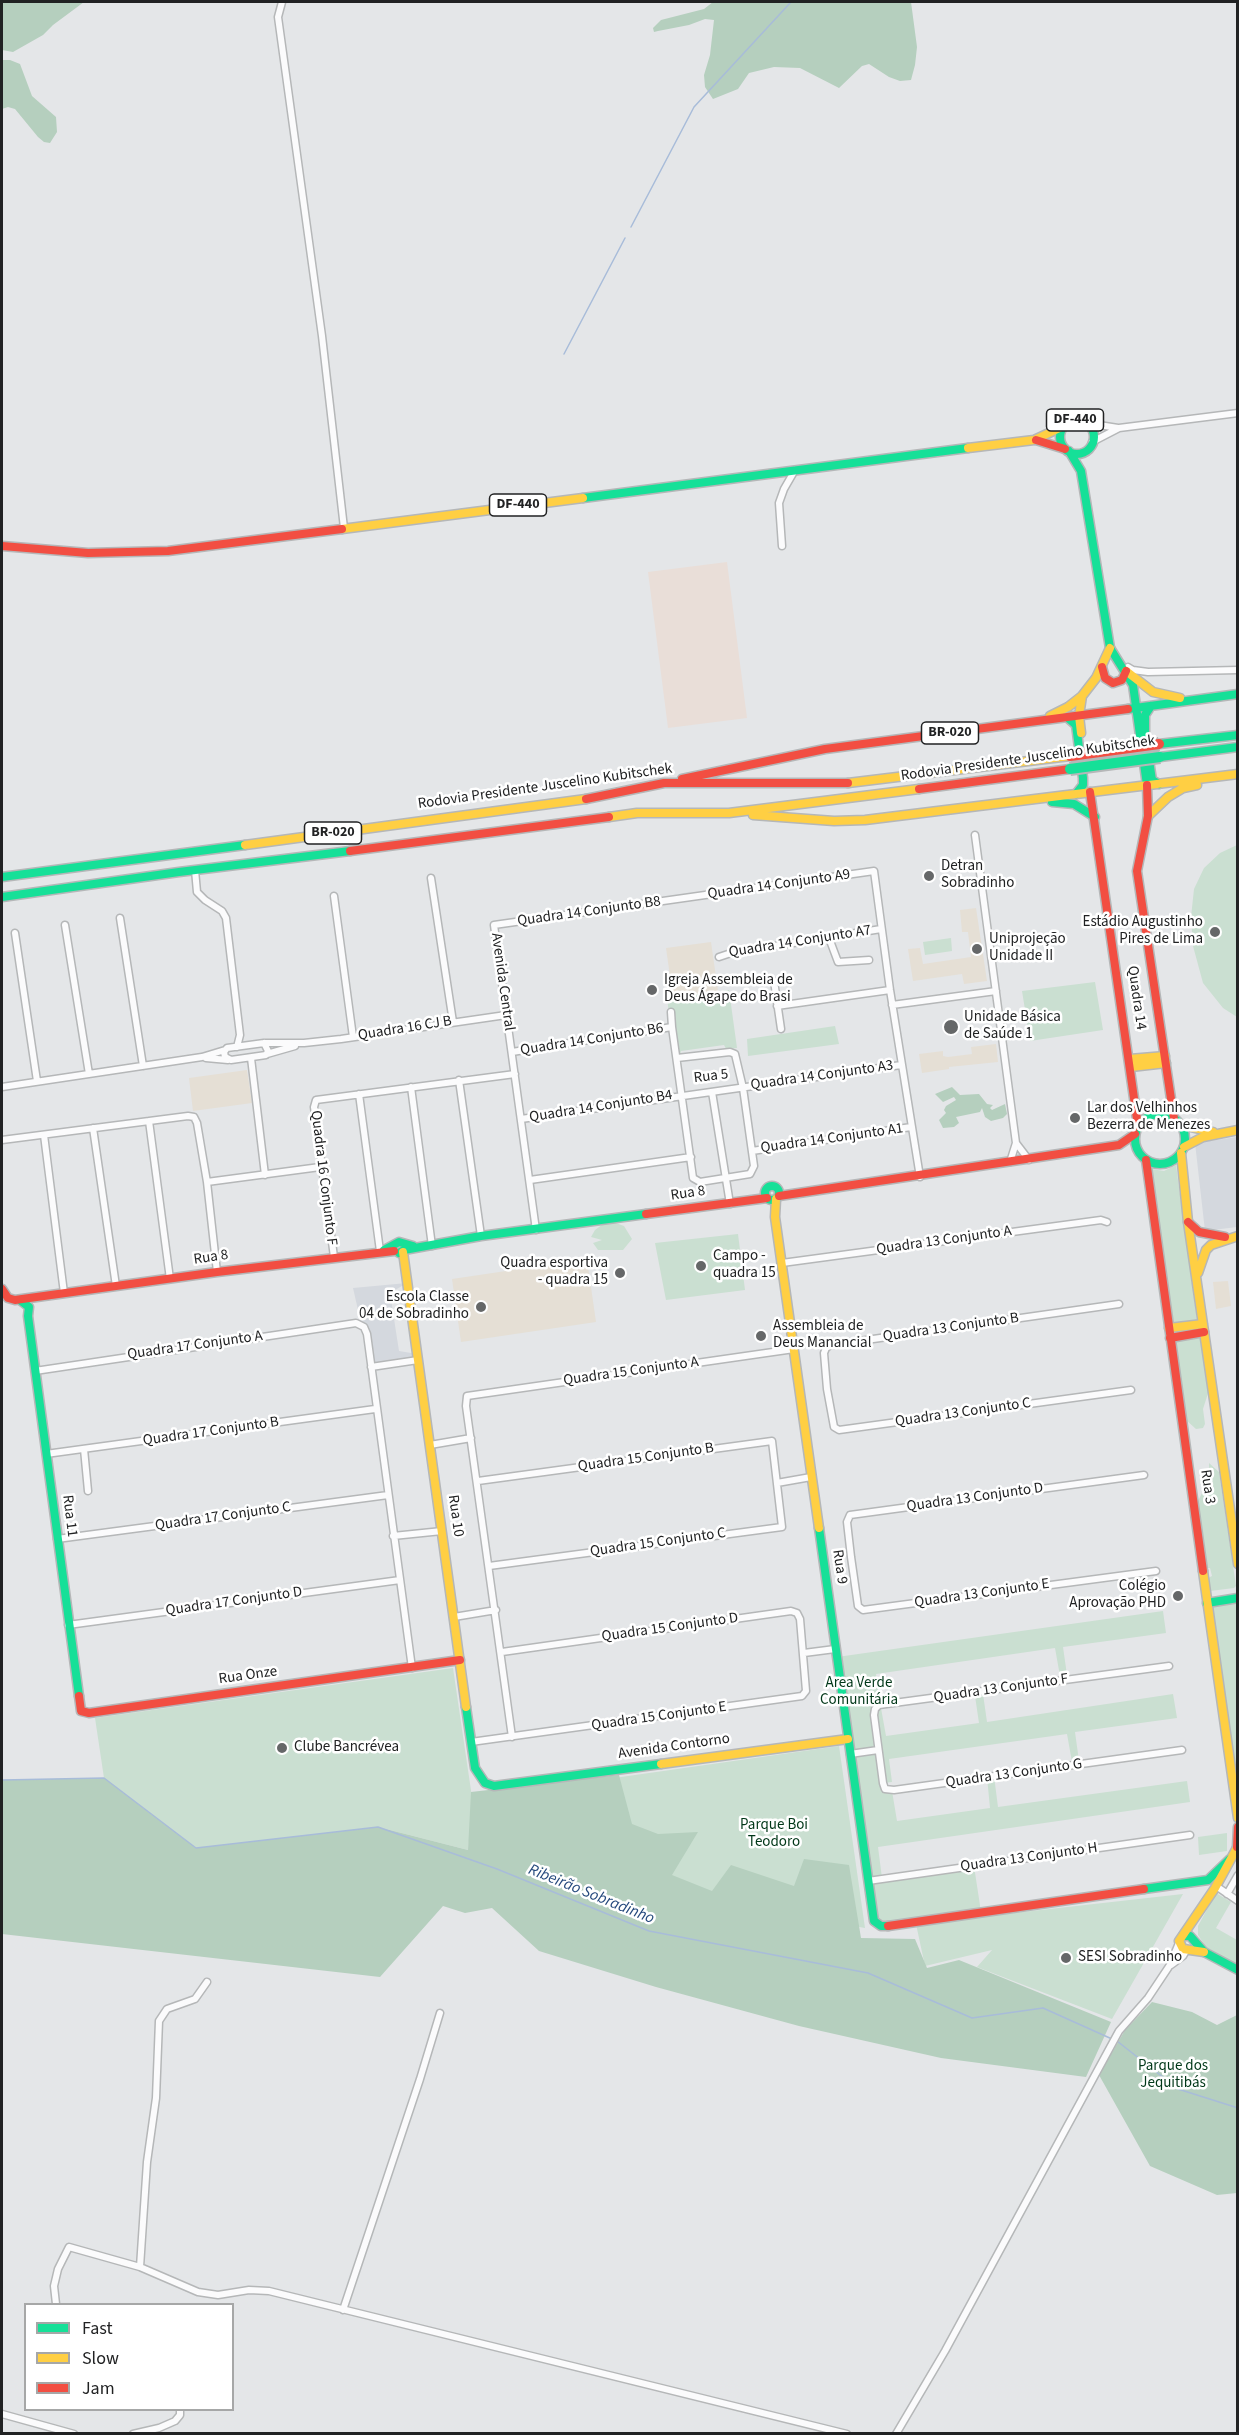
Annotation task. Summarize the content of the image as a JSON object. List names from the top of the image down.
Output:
{
  "streets": {
    "main road": [
      "DF-440",
      "BR-020",
      "Rodovia Presidente Juscelino Kubitschek",
      "Quadra 14",
      "Rua 8",
      "Rua 3",
      "Rua 11",
      "Rua 10",
      "Rua 9",
      "Rua Onze",
      "Avenida Contorno"
    ],
    "street": [
      "Quadra 14 Conjunto A9",
      "Quadra 14 Conjunto B8",
      "Quadra 14 Conjunto A7",
      "Avenida Central",
      "Quadra 16 CJ B",
      "Quadra 14 Conjunto B6",
      "Quadra 14 Conjunto A3",
      "Rua 5",
      "Quadra 14 Conjunto B4",
      "Quadra 14 Conjunto A1",
      "Quadra 16 Conjunto F",
      "Quadra 13 Conjunto A",
      "Quadra 13 Conjunto B",
      "Quadra 17 Conjunto A",
      "Quadra 15 Conjunto A",
      "Quadra 13 Conjunto C",
      "Quadra 17 Conjunto B",
      "Quadra 15 Conjunto B",
      "Quadra 13 Conjunto D",
      "Quadra 17 Conjunto C",
      "Quadra 15 Conjunto C",
      "Quadra 13 Conjunto E",
      "Quadra 17 Conjunto D",
      "Quadra 15 Conjunto D",
      "Quadra 13 Conjunto F",
      "Quadra 15 Conjunto E",
      "Quadra 13 Conjunto G",
      "Quadra 13 Conjunto H"
    ]
  },
  "crossings": [
    ["BR-020", "Rodovia Presidente Juscelino Kubitschek"],
    ["BR-020", "Quadra 14"],
    ["Quadra 14 Conjunto A9", "Quadra 14 Conjunto B8"],
    ["Quadra 14 Conjunto A9", "Quadra 14 Conjunto A7"],
    ["Quadra 14 Conjunto B8", "Avenida Central"],
    ["Avenida Central", "Quadra 16 CJ B"],
    ["Avenida Central", "Quadra 14 Conjunto B6"],
    ["Avenida Central", "Quadra 14 Conjunto B4"],
    ["Avenida Central", "Rua 8"],
    ["Quadra 14", "Rua 3"],
    ["Quadra 14 Conjunto A3", "Rua 5"],
    ["Rua 5", "Quadra 14 Conjunto B4"],
    ["Quadra 16 Conjunto F", "Rua 8"],
    ["Rua 8", "Rua 10"],
    ["Rua 8", "Rua 9"],
    ["Quadra 13 Conjunto A", "Rua 9"],
    ["Quadra 13 Conjunto B", "Quadra 13 Conjunto C"],
    ["Quadra 17 Conjunto A", "Rua 11"],
    ["Quadra 15 Conjunto A", "Rua 9"],
    ["Quadra 17 Conjunto B", "Rua 11"],
    ["Quadra 15 Conjunto B", "Quadra 15 Conjunto C"],
    ["Quadra 13 Conjunto D", "Quadra 13 Conjunto E"],
    ["Rua 11", "Quadra 17 Conjunto C"],
    ["Rua 11", "Quadra 17 Conjunto D"],
    ["Rua 11", "Rua Onze"],
    ["Rua 10", "Rua Onze"],
    ["Rua 10", "Quadra 15 Conjunto E"],
    ["Rua 10", "Avenida Contorno"],
    ["Rua 9", "Avenida Contorno"],
    ["Rua 9", "Quadra 13 Conjunto H"],
    ["Quadra 15 Conjunto D", "Quadra 15 Conjunto E"],
    ["Quadra 13 Conjunto F", "Quadra 13 Conjunto G"]
  ],
  "water": ["Ribeirão Sobradinho"],
  "parks": ["Area Verde Comunitária", "Parque Boi Teodoro", "Parque dos Jequitibás"],
  "places": [
    "Detran Sobradinho",
    "Estádio Augustinho Pires de Lima",
    "Uniprojeção Unidade II",
    "Igreja Assembleia de Deus Ágape do Brasi",
    "Unidade Básica de Saúde 1",
    "Lar dos Velhinhos Bezerra de Menezes",
    "Campo - quadra 15",
    "Quadra esportiva - quadra 15",
    "Escola Classe 04 de Sobradinho",
    "Assembleia de Deus Manancial",
    "Colégio Aprovação PHD",
    "Clube Bancrévea",
    "SESI Sobradinho"
  ],
  "legend": ["Fast", "Slow", "Jam"]
}
